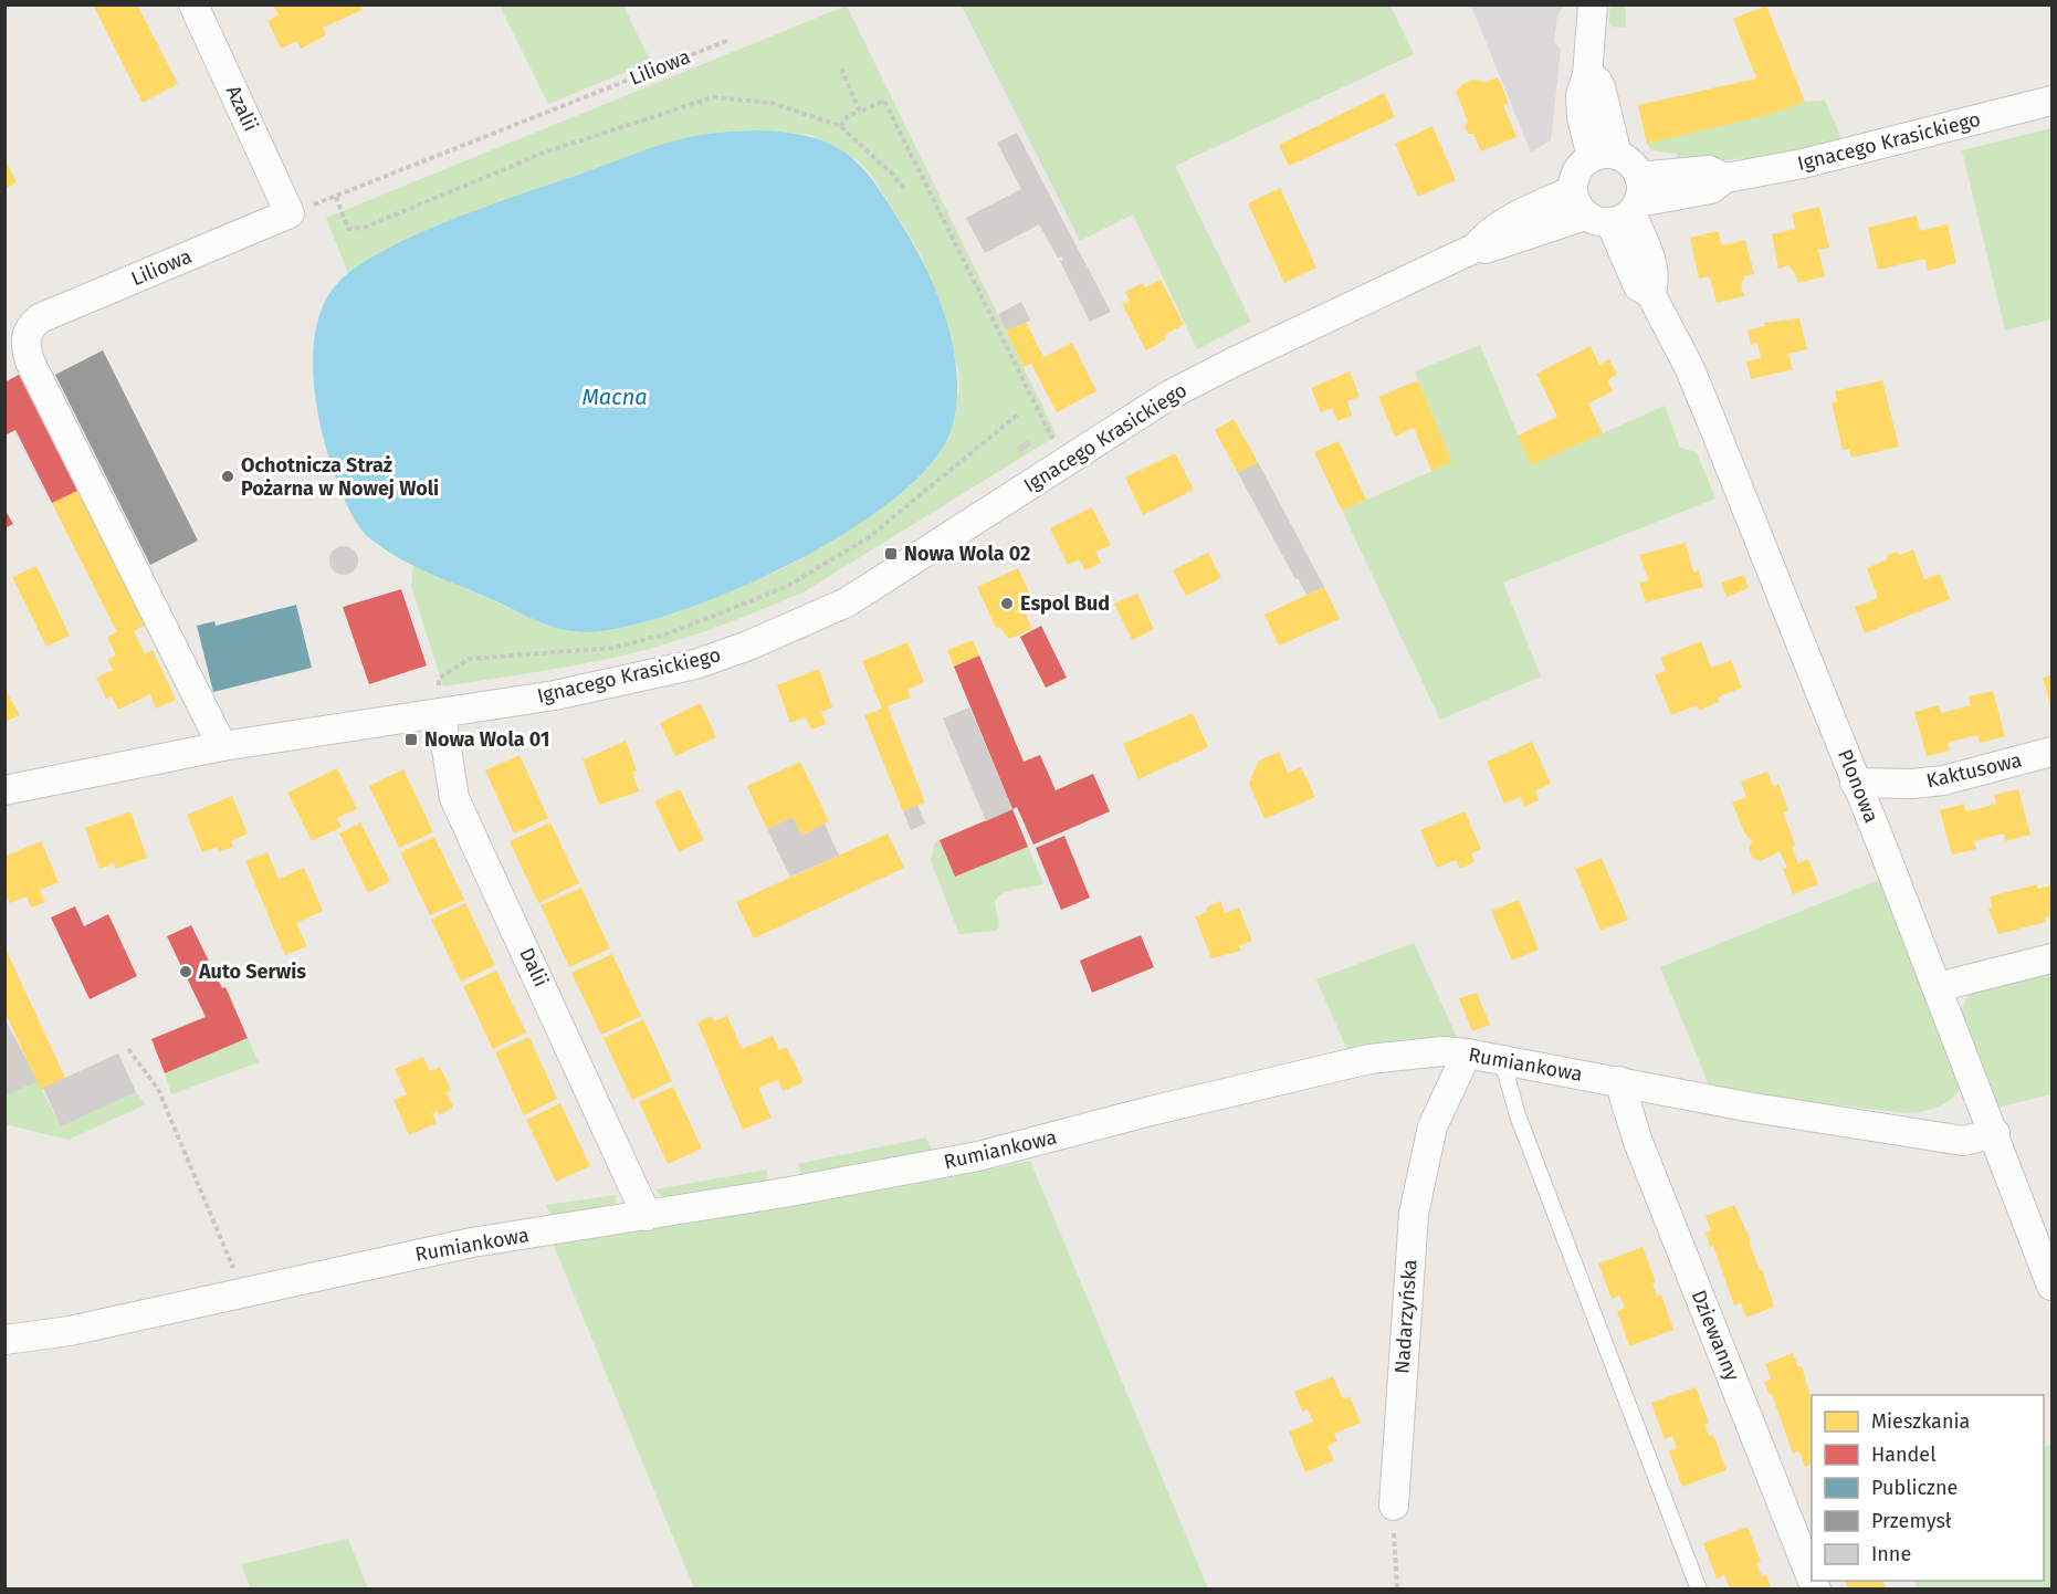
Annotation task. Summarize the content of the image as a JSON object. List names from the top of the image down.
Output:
{
  "streets": {
    "street": [
      "Liliowa",
      "Azalii",
      "Ignacego Krasickiego",
      "Kaktusowa",
      "Plonowa",
      "Dalii",
      "Rumiankowa",
      "Nadarzyńska",
      "Dziewanny"
    ]
  },
  "crossings": [
    ["Liliowa", "Azalii"],
    ["Liliowa", "Ignacego Krasickiego"],
    ["Ignacego Krasickiego", "Plonowa"],
    ["Ignacego Krasickiego", "Dalii"],
    ["Kaktusowa", "Plonowa"],
    ["Plonowa", "Rumiankowa"],
    ["Dalii", "Rumiankowa"],
    ["Rumiankowa", "Nadarzyńska"],
    ["Rumiankowa", "Dziewanny"]
  ],
  "water": ["Macna"],
  "places": {
    "other": ["Ochotnicza Straż Pożarna w Nowej Woli", "Espol Bud", "Auto Serwis"],
    "transit": ["Nowa Wola 02", "Nowa Wola 01"]
  },
  "legend": [
    "Mieszkania",
    "Handel",
    "Publiczne",
    "Przemysł",
    "Inne"
  ]
}
